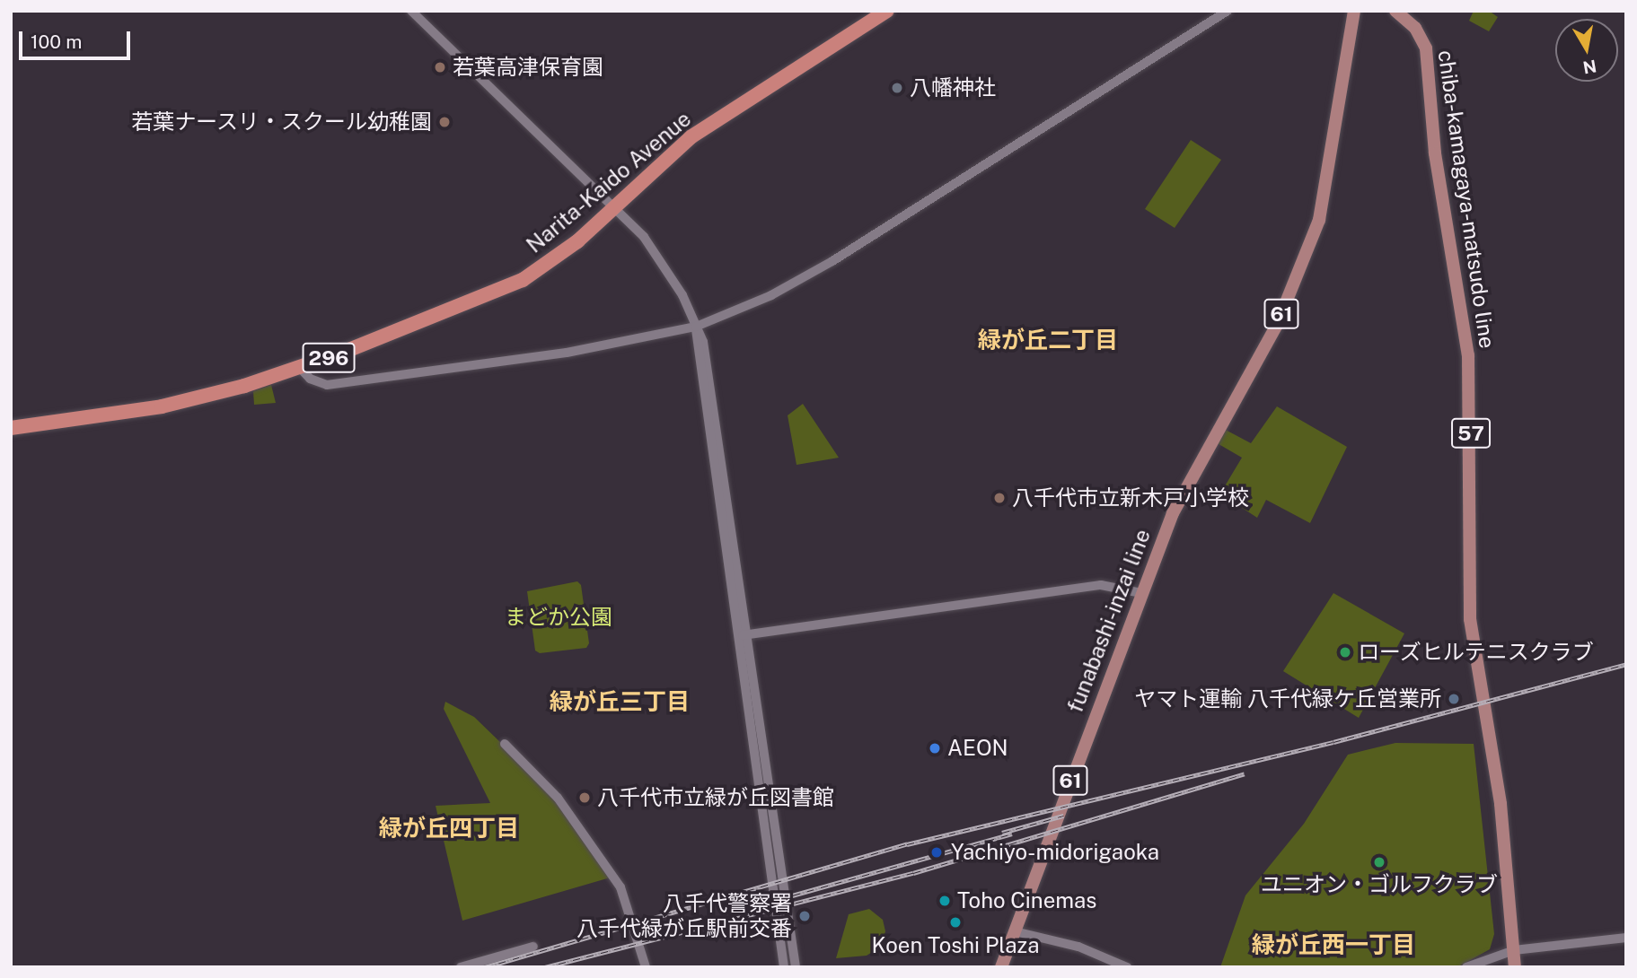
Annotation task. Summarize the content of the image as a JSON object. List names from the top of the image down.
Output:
{
  "streets": {
    "highway": ["Narita-Kaido Avenue", "296"],
    "main road": [
      "chiba-kamagaya-matsudo line",
      "61",
      "57",
      "funabashi-inzai line"
    ]
  },
  "districts": [
    "緑が丘二丁目",
    "緑が丘三丁目",
    "緑が丘四丁目",
    "緑が丘西一丁目"
  ],
  "parks": ["まどか公園"],
  "places": [
    "若葉高津保育園",
    "八幡神社",
    "若葉ナースリ・スクール幼稚園",
    "八千代市立新木戸小学校",
    "ローズヒルテニスクラブ",
    "ヤマト運輸 八千代緑ケ丘営業所",
    "AEON",
    "八千代市立緑が丘図書館",
    "Yachiyo-midorigaoka",
    "ユニオン・ゴルフクラブ",
    "Toho Cinemas",
    "八千代警察署 八千代緑が丘駅前交番",
    "Koen Toshi Plaza"
  ],
  "scale_bar": "100 m",
  "north": "bottom"
}
